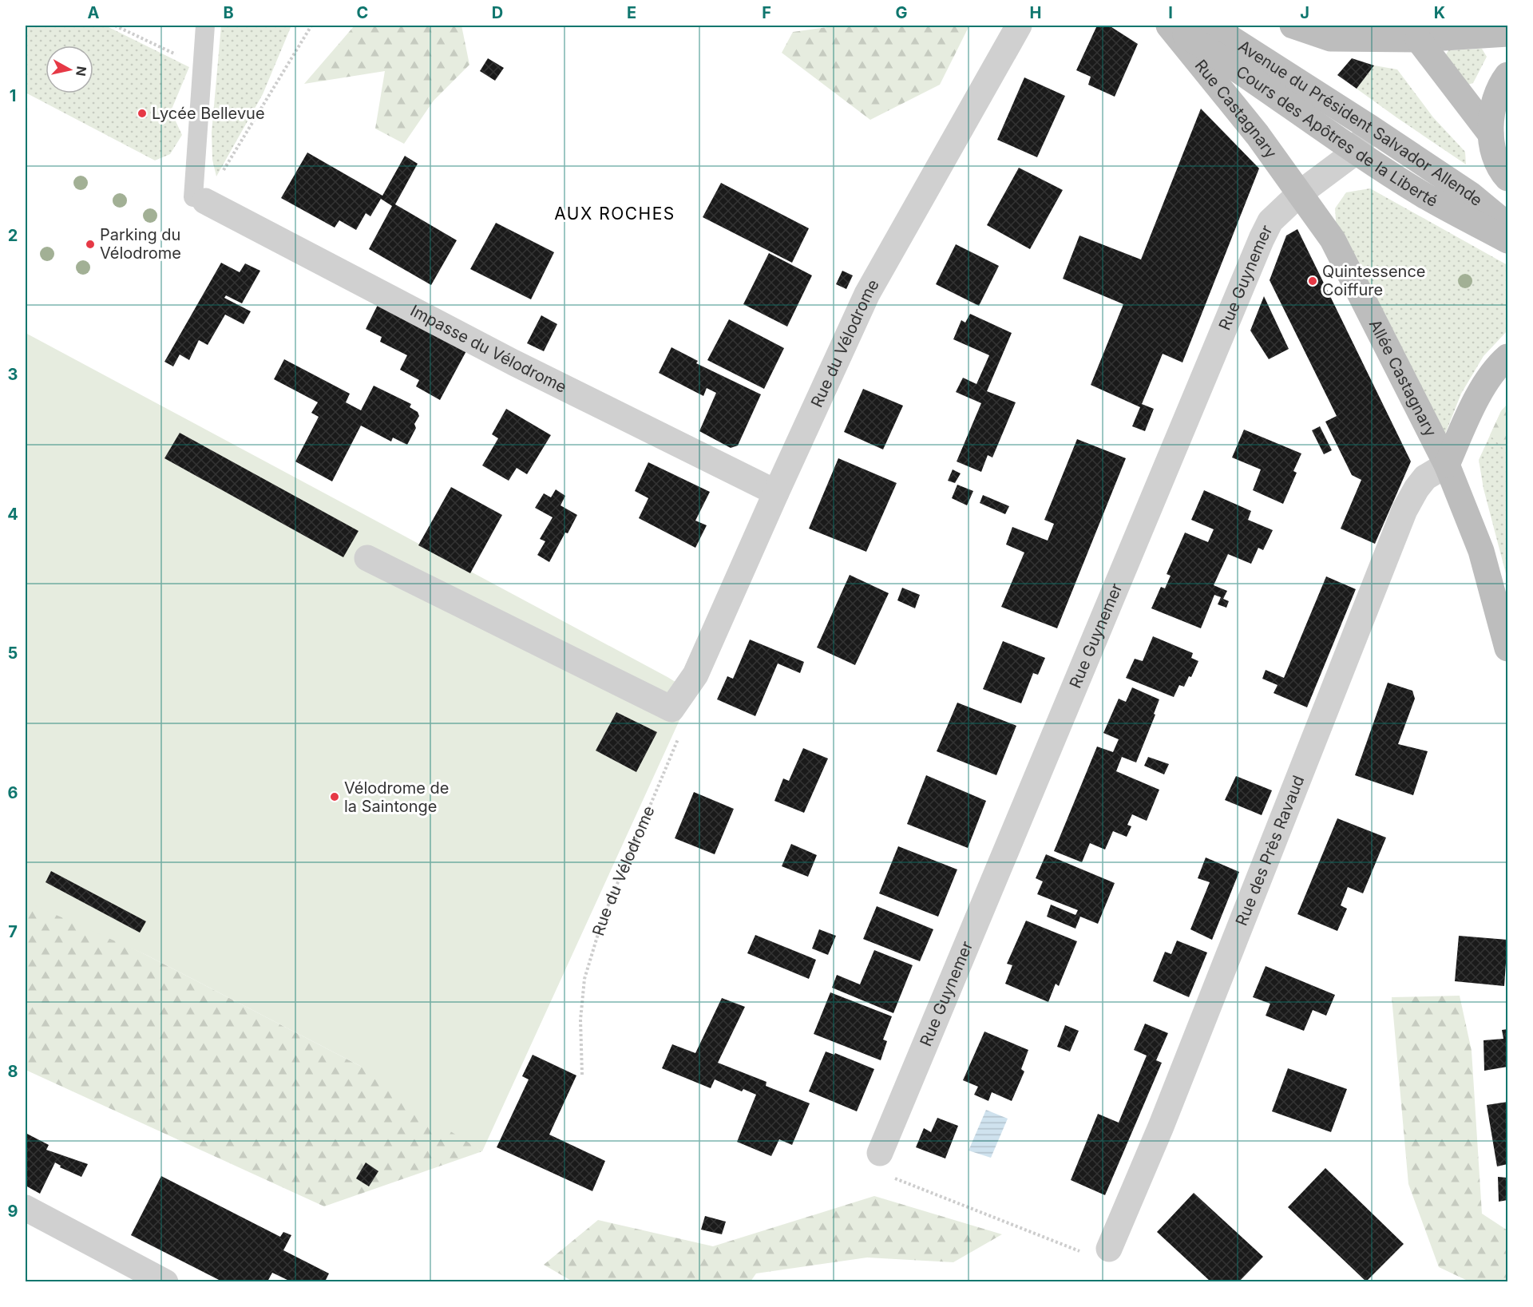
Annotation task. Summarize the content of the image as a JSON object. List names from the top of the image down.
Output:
{
  "streets": {
    "main road": [
      "Rue Castagnary",
      "Avenue du Président Salvador Allende",
      "Cours des Apôtres de la Liberté",
      "Allée Castagnary"
    ],
    "street": [
      "Rue Guynemer",
      "Rue du Vélodrome",
      "Impasse du Vélodrome",
      "Rue des Près Ravaud"
    ]
  },
  "crossings": [
    ["Rue Castagnary", "Cours des Apôtres de la Liberté"],
    ["Rue Castagnary", "Rue Guynemer"],
    ["Rue Castagnary", "Allée Castagnary"],
    ["Cours des Apôtres de la Liberté", "Rue Guynemer"],
    ["Rue Guynemer", "Allée Castagnary"],
    ["Rue du Vélodrome", "Impasse du Vélodrome"],
    ["Allée Castagnary", "Rue des Près Ravaud"]
  ],
  "districts": ["AUX ROCHES"],
  "places": [
    "Lycée Bellevue",
    "Parking du Vélodrome",
    "Quintessence Coiffure",
    "Vélodrome de la Saintonge"
  ],
  "north": "right",
  "grid": {
    "columns": [
      "A",
      "B",
      "C",
      "D",
      "E",
      "F",
      "G",
      "H",
      "I",
      "J",
      "K"
    ],
    "rows": [
      "1",
      "2",
      "3",
      "4",
      "5",
      "6",
      "7",
      "8",
      "9"
    ]
  }
}
